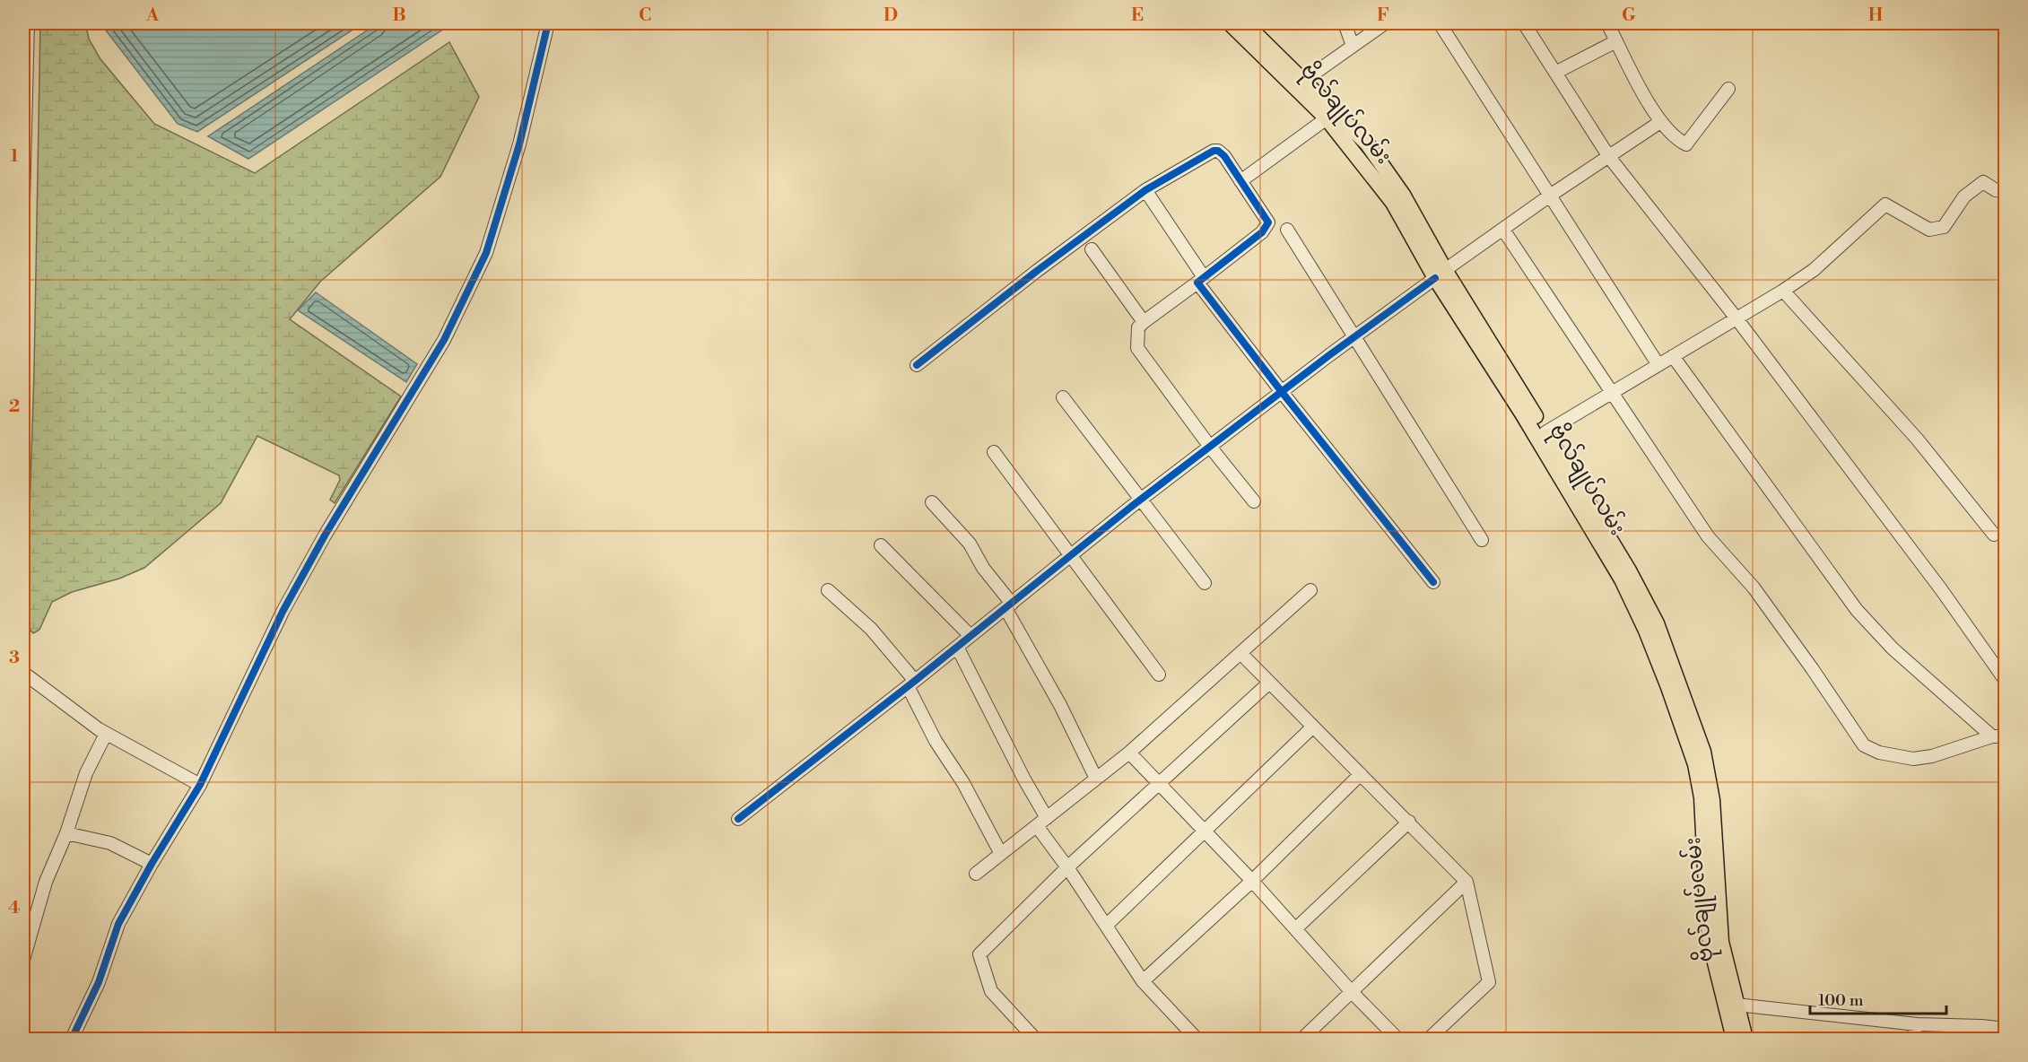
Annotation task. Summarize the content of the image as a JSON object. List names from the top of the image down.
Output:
{
  "streets": {
    "main road": ["ဗိုလ်ချုပ်လမ်း"]
  },
  "scale_bar": "100 m",
  "grid": {
    "columns": [
      "A",
      "B",
      "C",
      "D",
      "E",
      "F",
      "G",
      "H"
    ],
    "rows": [
      "1",
      "2",
      "3",
      "4"
    ]
  }
}
